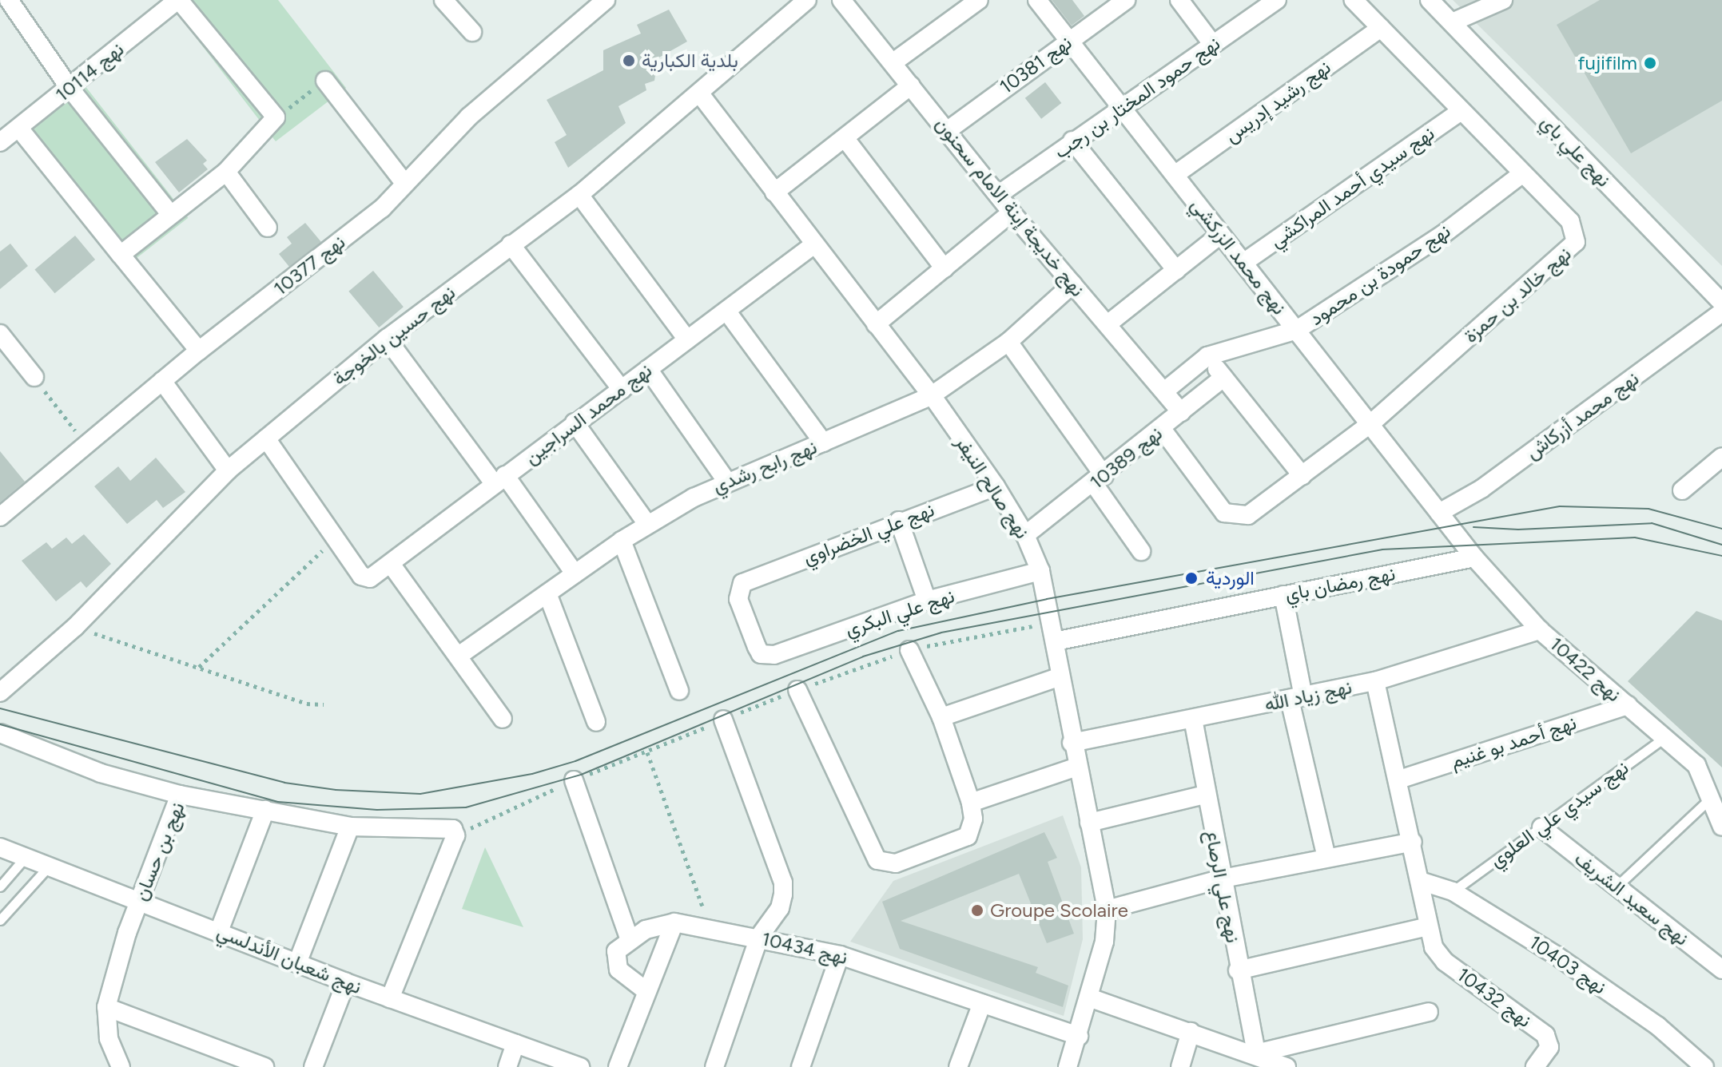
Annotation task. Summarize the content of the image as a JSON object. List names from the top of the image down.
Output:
{
  "streets": {
    "street": [
      "نهج 10381",
      "نهج 10114",
      "نهج حمود المختار بن رجب",
      "نهج رشيد إدريس",
      "نهج علي باي",
      "نهج سيدي أحمد المراكشي",
      "نهج خديجة إبنة الامام سحنون",
      "نهج محمد الزركشي",
      "نهج 10377",
      "نهج حمودة بن محمود",
      "نهج خالد بن حمزة",
      "نهج حسين بالخوجة",
      "نهج محمد السراجين",
      "نهج محمد أزركاش",
      "نهج 10389",
      "نهج رابح رشدي",
      "نهج صالح النيفر",
      "نهج علي الخضراوي",
      "نهج رمضان باي",
      "نهج علي البكري",
      "نهج 10422",
      "نهج زياد الله",
      "نهج أحمد بو غنيم",
      "نهج بن حسان",
      "نهج علي الرصاع",
      "نهج سعيد الشريف",
      "نهج 10434",
      "نهج شعبان الأندلسي",
      "نهج 10403",
      "نهج 10432"
    ],
    "lane": ["نهج سيدي علي العلوي"]
  },
  "crossings": [
    ["نهج 10381", "نهج خديجة إبنة الامام سحنون"],
    ["نهج 10381", "نهج محمد الزركشي"],
    ["نهج حمود المختار بن رجب", "نهج خديجة إبنة الامام سحنون"],
    ["نهج حمود المختار بن رجب", "نهج محمد الزركشي"],
    ["نهج رشيد إدريس", "نهج محمد الزركشي"],
    ["نهج رشيد إدريس", "نهج خالد بن حمزة"],
    ["نهج سيدي أحمد المراكشي", "نهج محمد الزركشي"],
    ["نهج سيدي أحمد المراكشي", "نهج خالد بن حمزة"],
    ["نهج خديجة إبنة الامام سحنون", "نهج حمودة بن محمود"],
    ["نهج خديجة إبنة الامام سحنون", "نهج 10389"],
    ["نهج خديجة إبنة الامام سحنون", "نهج رابح رشدي"],
    ["نهج محمد الزركشي", "نهج حمودة بن محمود"],
    ["نهج محمد الزركشي", "نهج خالد بن حمزة"],
    ["نهج محمد الزركشي", "نهج محمد أزركاش"],
    ["نهج محمد الزركشي", "نهج 10422"],
    ["نهج حمودة بن محمود", "نهج خالد بن حمزة"],
    ["نهج خالد بن حمزة", "نهج 10389"],
    ["نهج حسين بالخوجة", "نهج صالح النيفر"],
    ["نهج محمد السراجين", "نهج صالح النيفر"],
    ["نهج محمد أزركاش", "نهج 10422"],
    ["نهج 10389", "نهج صالح النيفر"],
    ["نهج رابح رشدي", "نهج صالح النيفر"],
    ["نهج صالح النيفر", "نهج علي الخضراوي"],
    ["نهج صالح النيفر", "نهج رمضان باي"],
    ["نهج صالح النيفر", "نهج علي البكري"],
    ["نهج صالح النيفر", "نهج زياد الله"],
    ["نهج صالح النيفر", "نهج 10434"],
    ["نهج علي الخضراوي", "نهج علي البكري"],
    ["نهج رمضان باي", "نهج 10422"],
    ["نهج 10422", "نهج زياد الله"],
    ["نهج 10422", "نهج أحمد بو غنيم"],
    ["نهج 10422", "نهج سيدي علي العلوي"],
    ["نهج زياد الله", "نهج علي الرصاع"],
    ["نهج سيدي علي العلوي", "نهج سعيد الشريف"],
    ["نهج سيدي علي العلوي", "نهج 10403"],
    ["نهج بن حسان", "نهج شعبان الأندلسي"]
  ],
  "places": [
    "بلدية الكبارية",
    "fujifilm",
    "الوردية",
    "Groupe Scolaire"
  ]
}
